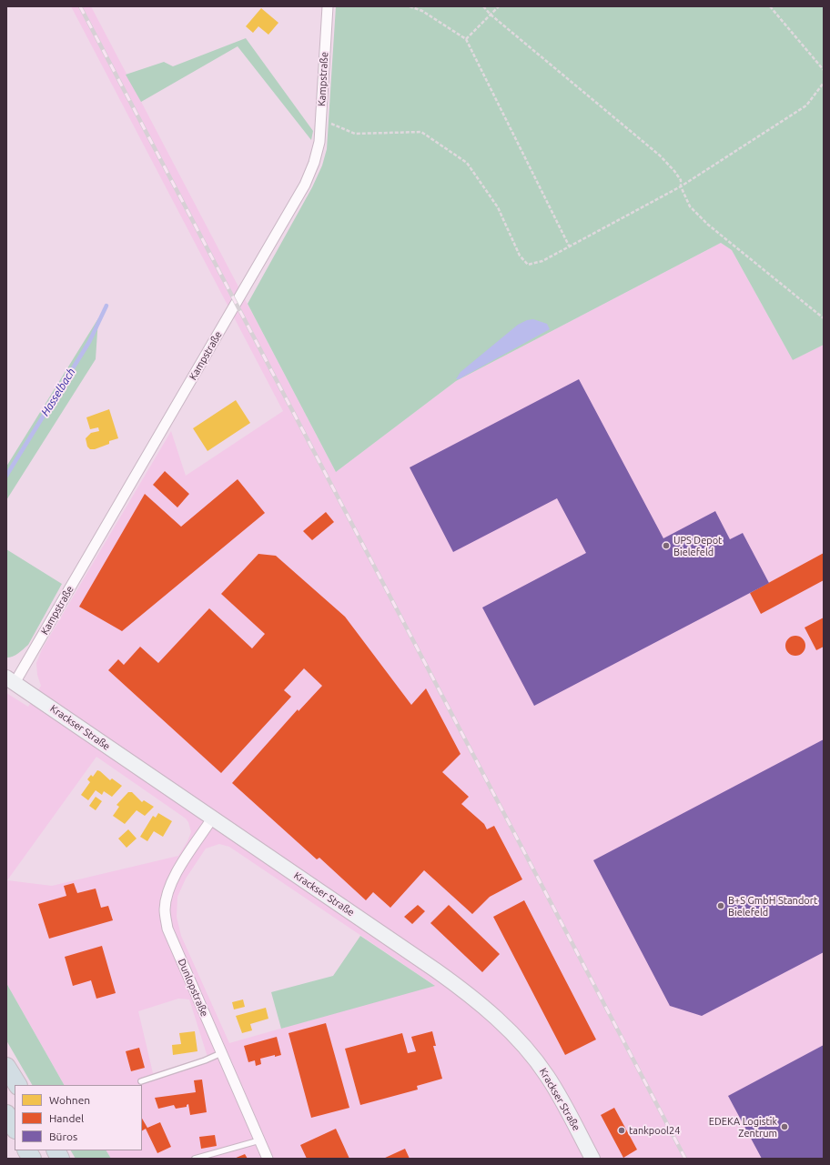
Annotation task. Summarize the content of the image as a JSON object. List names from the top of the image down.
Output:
{
  "streets": {
    "street": ["Kampstraße", "Krackser Straße", "Dunlopstraße"]
  },
  "crossings": [
    ["Kampstraße", "Krackser Straße"],
    ["Krackser Straße", "Dunlopstraße"]
  ],
  "water": ["Hasselbach"],
  "places": [
    "UPS Depot Bielefeld",
    "B+S GmbH Standort Bielefeld",
    "EDEKA Logistik Zentrum",
    "tankpool24"
  ],
  "legend": ["Wohnen", "Handel", "Büros"]
}
